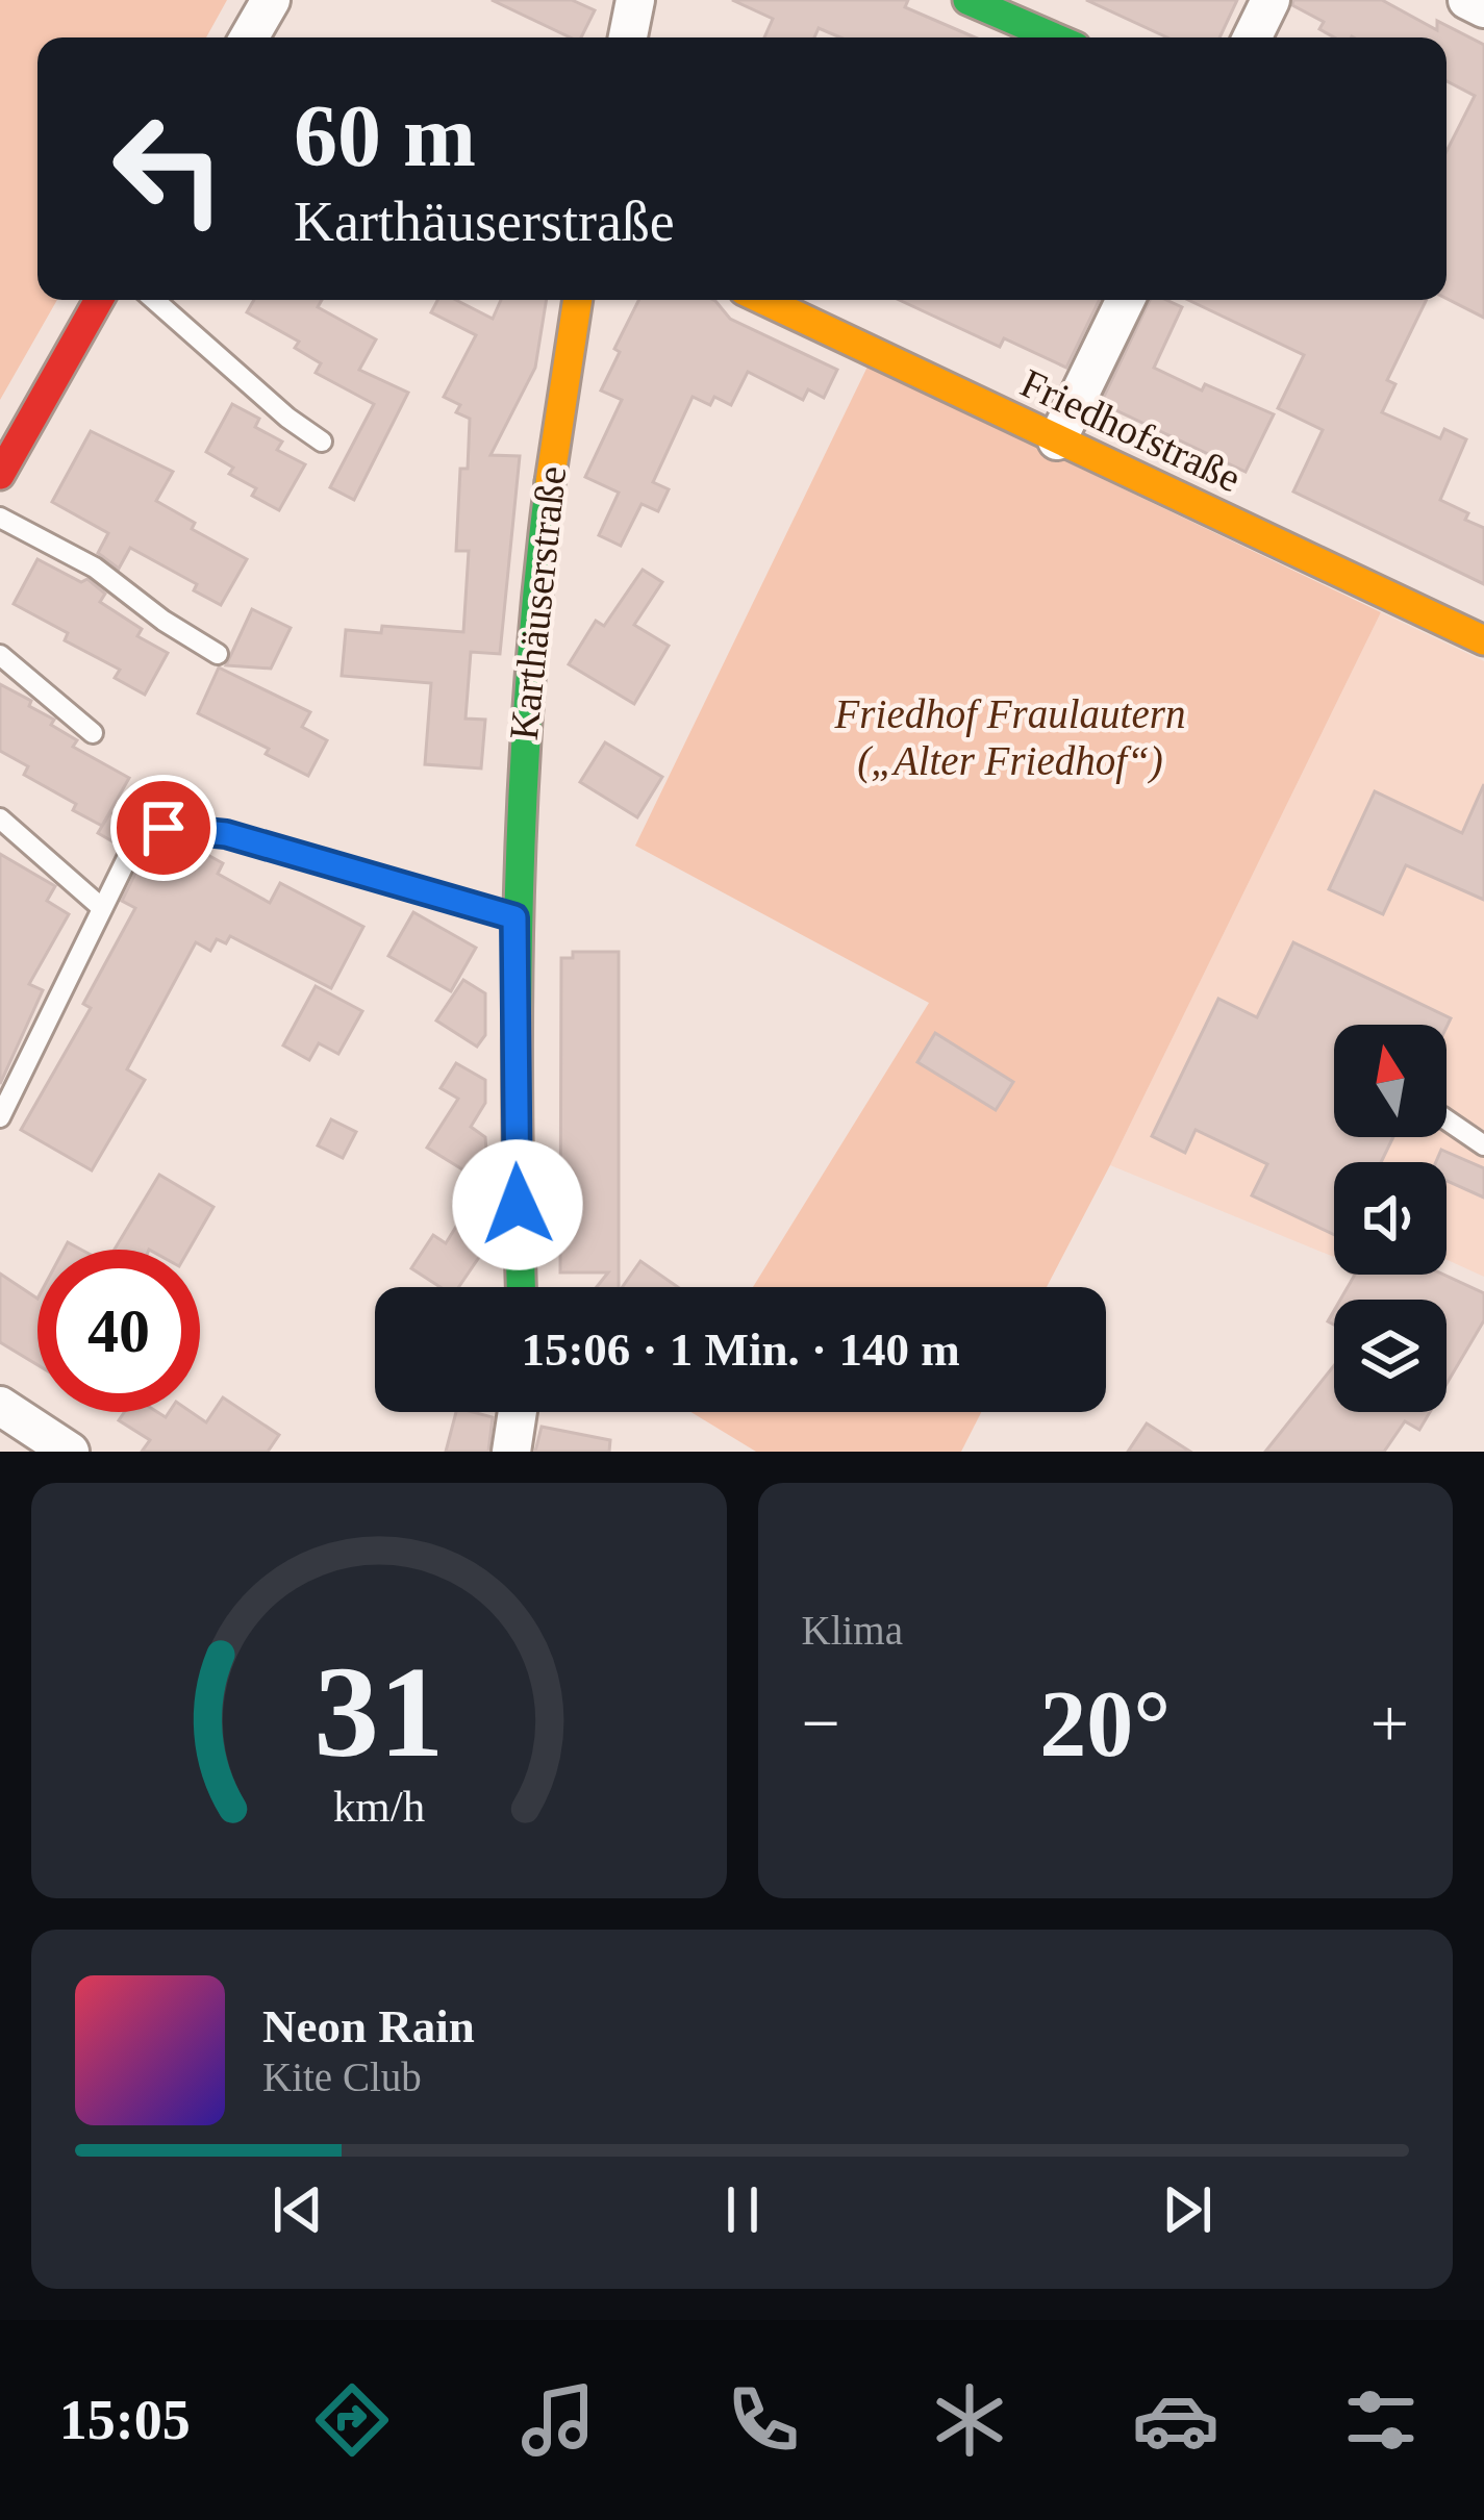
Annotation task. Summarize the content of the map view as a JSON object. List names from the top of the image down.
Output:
{
  "streets": {
    "street": ["Friedhofstraße", "Karthäuserstraße"]
  },
  "parks": ["Friedhof Fraulautern („Alter Friedhof“)"],
  "north": "top",
  "page": {
    "turn": ["60 m", "Karthäuserstraße"],
    "limit": "40",
    "trip": "15:06 · 1 Min. · 140 m",
    "tile": "Klima",
    "heat": ["−", "20°", "+"],
    "song": ["Neon Rain", "Kite Club"],
    "tabs": "15:05",
    "gauge": ["31", "km/h"]
  }
}
